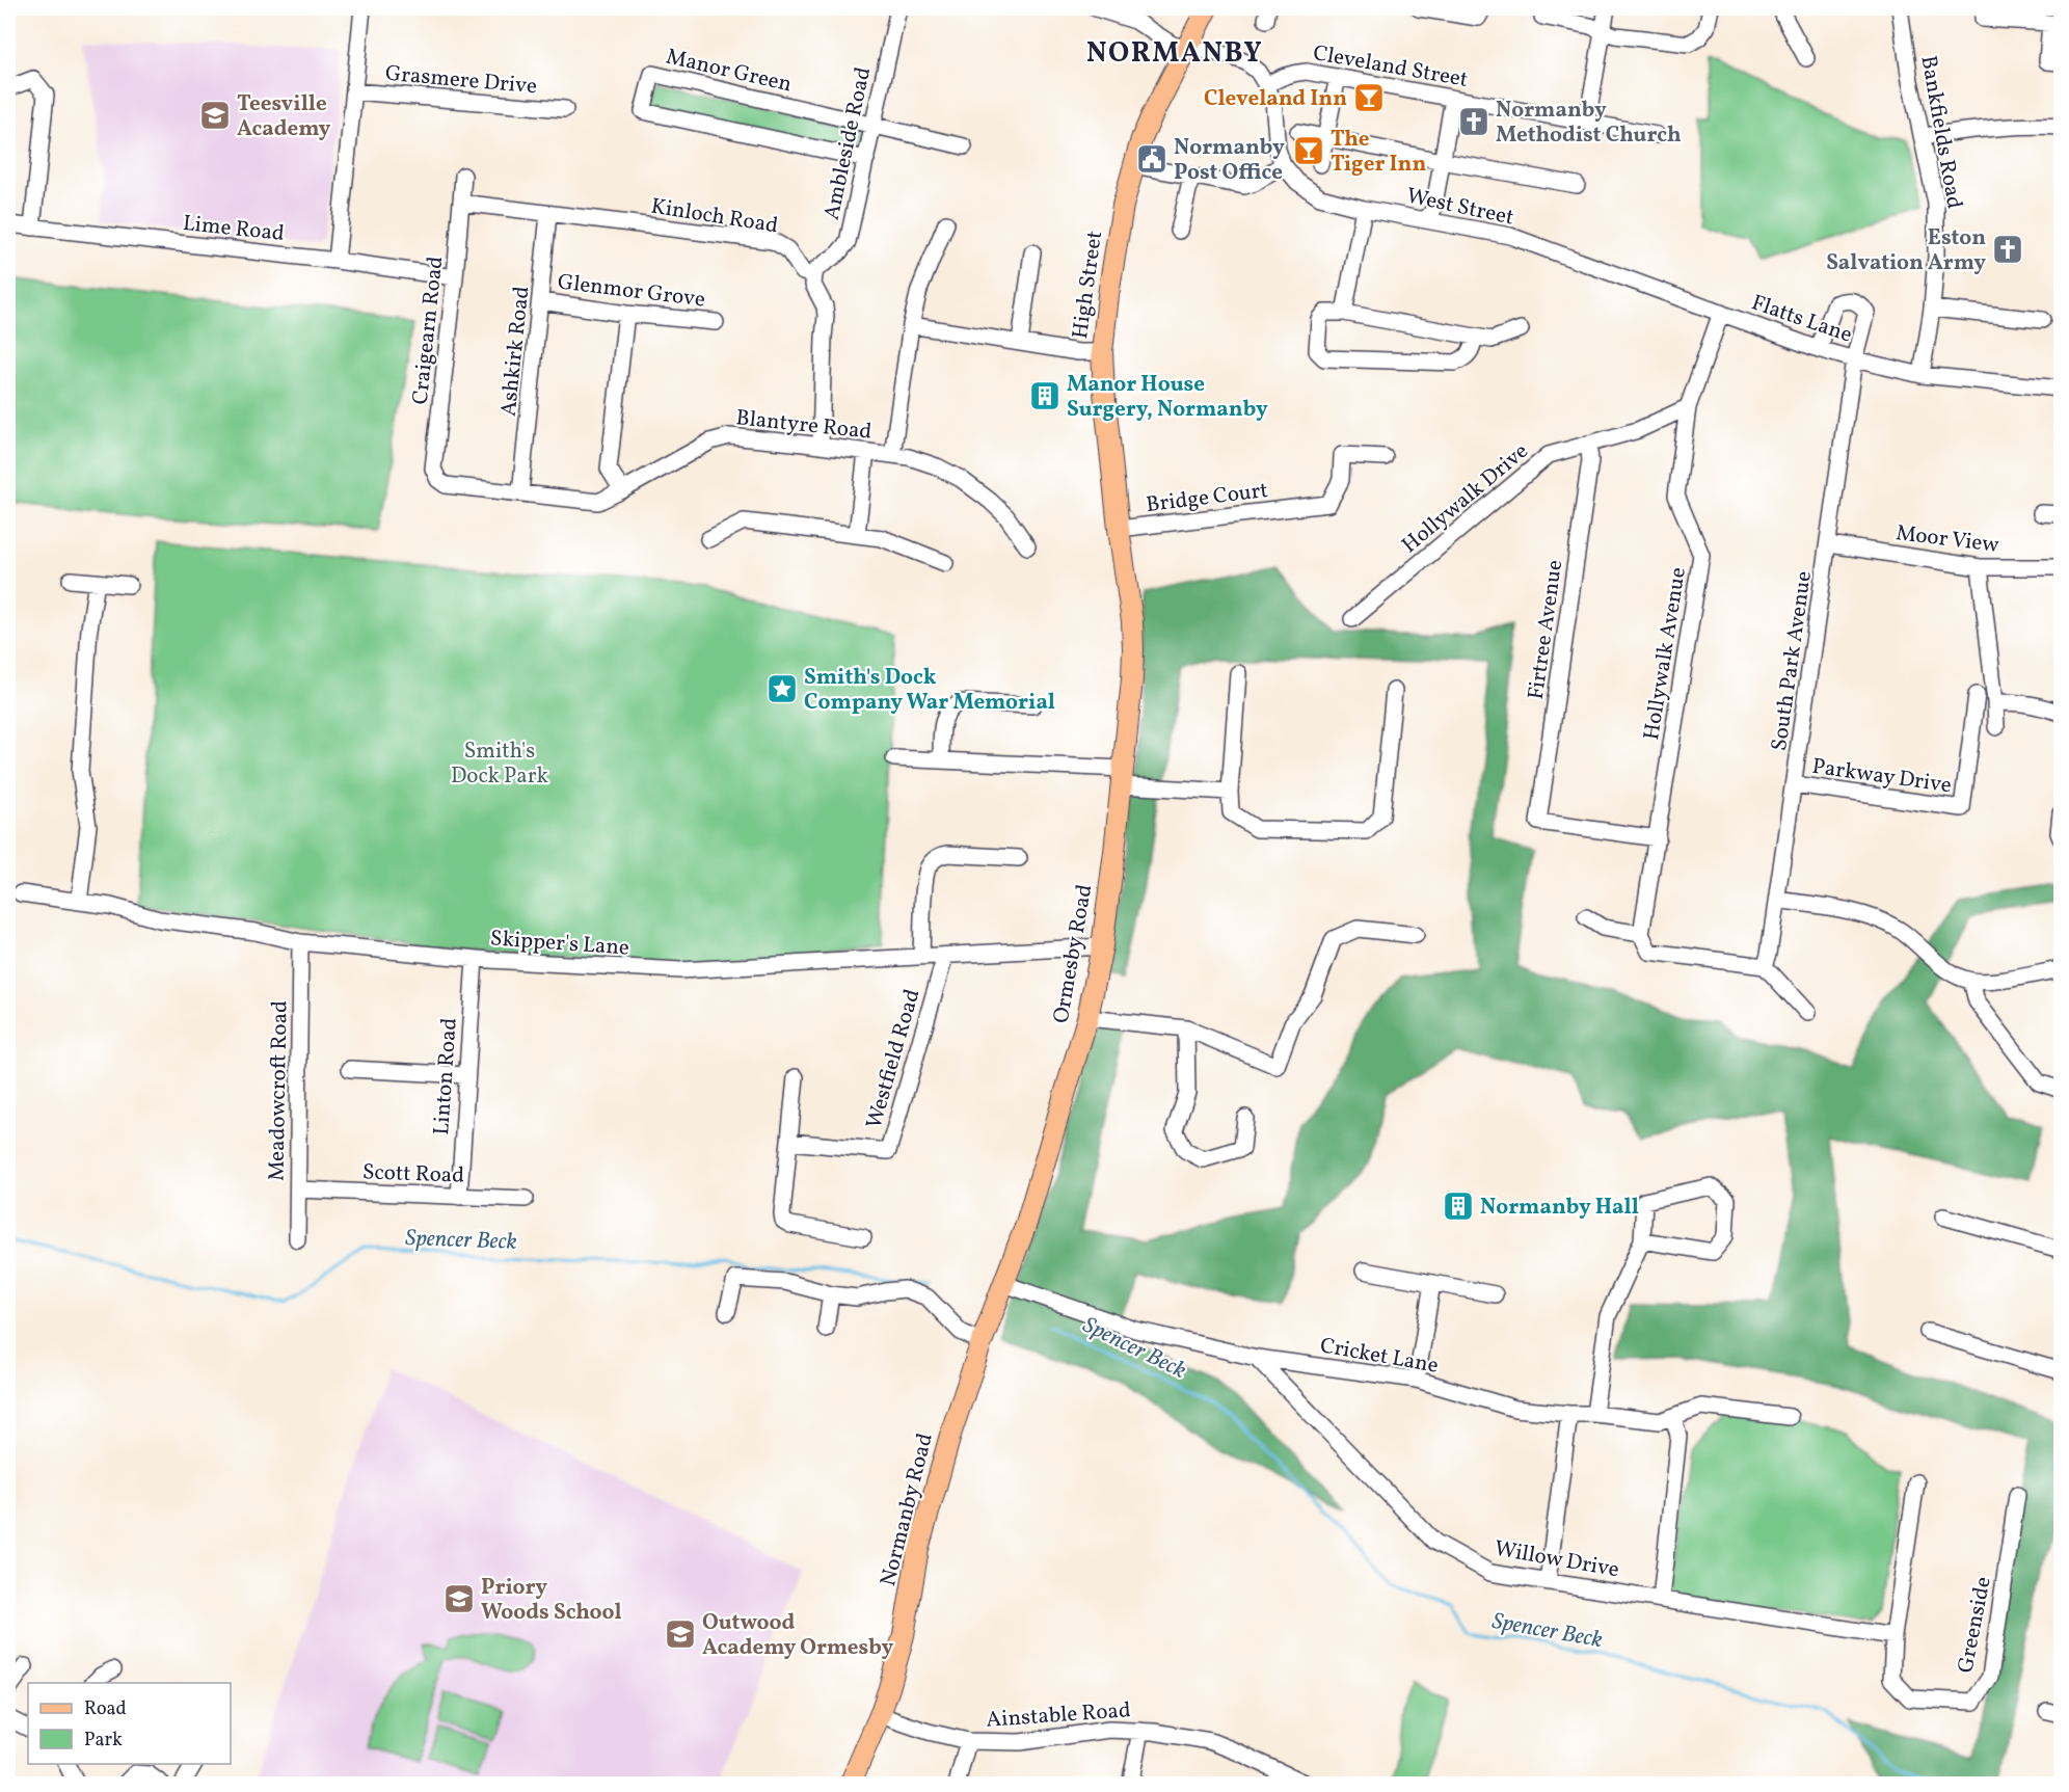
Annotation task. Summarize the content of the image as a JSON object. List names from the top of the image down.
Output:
{
  "streets": {
    "main road": ["High Street", "Ormesby Road", "Normanby Road"],
    "street": [
      "Cleveland Street",
      "Manor Green",
      "Grasmere Drive",
      "Bankfields Road",
      "Ambleside Road",
      "West Street",
      "Kinloch Road",
      "Lime Road",
      "Glenmor Grove",
      "Flatts Lane",
      "Craigearn Road",
      "Ashkirk Road",
      "Blantyre Road",
      "Bridge Court",
      "Hollywalk Drive",
      "Moor View",
      "Firtree Avenue",
      "Hollywalk Avenue",
      "South Park Avenue",
      "Parkway Drive",
      "Skipper's Lane",
      "Westfield Road",
      "Linton Road",
      "Meadowcroft Road",
      "Scott Road",
      "Cricket Lane",
      "Willow Drive",
      "Greenside",
      "Ainstable Road"
    ]
  },
  "crossings": [
    ["Manor Green", "Ambleside Road"],
    ["Bankfields Road", "Flatts Lane"],
    ["Ambleside Road", "Kinloch Road"],
    ["West Street", "Flatts Lane"],
    ["Kinloch Road", "Craigearn Road"],
    ["Kinloch Road", "Ashkirk Road"],
    ["Kinloch Road", "Blantyre Road"],
    ["Lime Road", "Craigearn Road"],
    ["High Street", "Bridge Court"],
    ["High Street", "Ormesby Road"],
    ["Glenmor Grove", "Ashkirk Road"],
    ["Flatts Lane", "Hollywalk Avenue"],
    ["Flatts Lane", "South Park Avenue"],
    ["Craigearn Road", "Blantyre Road"],
    ["Ashkirk Road", "Blantyre Road"],
    ["Hollywalk Drive", "Firtree Avenue"],
    ["Hollywalk Drive", "Hollywalk Avenue"],
    ["Moor View", "South Park Avenue"],
    ["Firtree Avenue", "Hollywalk Avenue"],
    ["South Park Avenue", "Parkway Drive"],
    ["Skipper's Lane", "Ormesby Road"],
    ["Skipper's Lane", "Westfield Road"],
    ["Skipper's Lane", "Linton Road"],
    ["Skipper's Lane", "Meadowcroft Road"],
    ["Ormesby Road", "Cricket Lane"],
    ["Ormesby Road", "Normanby Road"],
    ["Linton Road", "Scott Road"],
    ["Meadowcroft Road", "Scott Road"],
    ["Cricket Lane", "Normanby Road"],
    ["Cricket Lane", "Willow Drive"],
    ["Normanby Road", "Ainstable Road"],
    ["Willow Drive", "Greenside"]
  ],
  "districts": ["NORMANBY"],
  "water": ["Spencer Beck"],
  "parks": ["Smith's Dock Park"],
  "places": {
    "bar": ["Cleveland Inn", "The Tiger Inn"],
    "school or university": ["Teesville Academy", "Priory Woods School", "Outwood Academy Ormesby"],
    "church": ["Normanby Methodist Church", "Eston Salvation Army"],
    "public building": ["Normanby Post Office"],
    "building": ["Manor House Surgery, Normanby", "Normanby Hall"],
    "place": ["Smith's Dock Company War Memorial"]
  },
  "legend": ["Road", "Park"]
}
